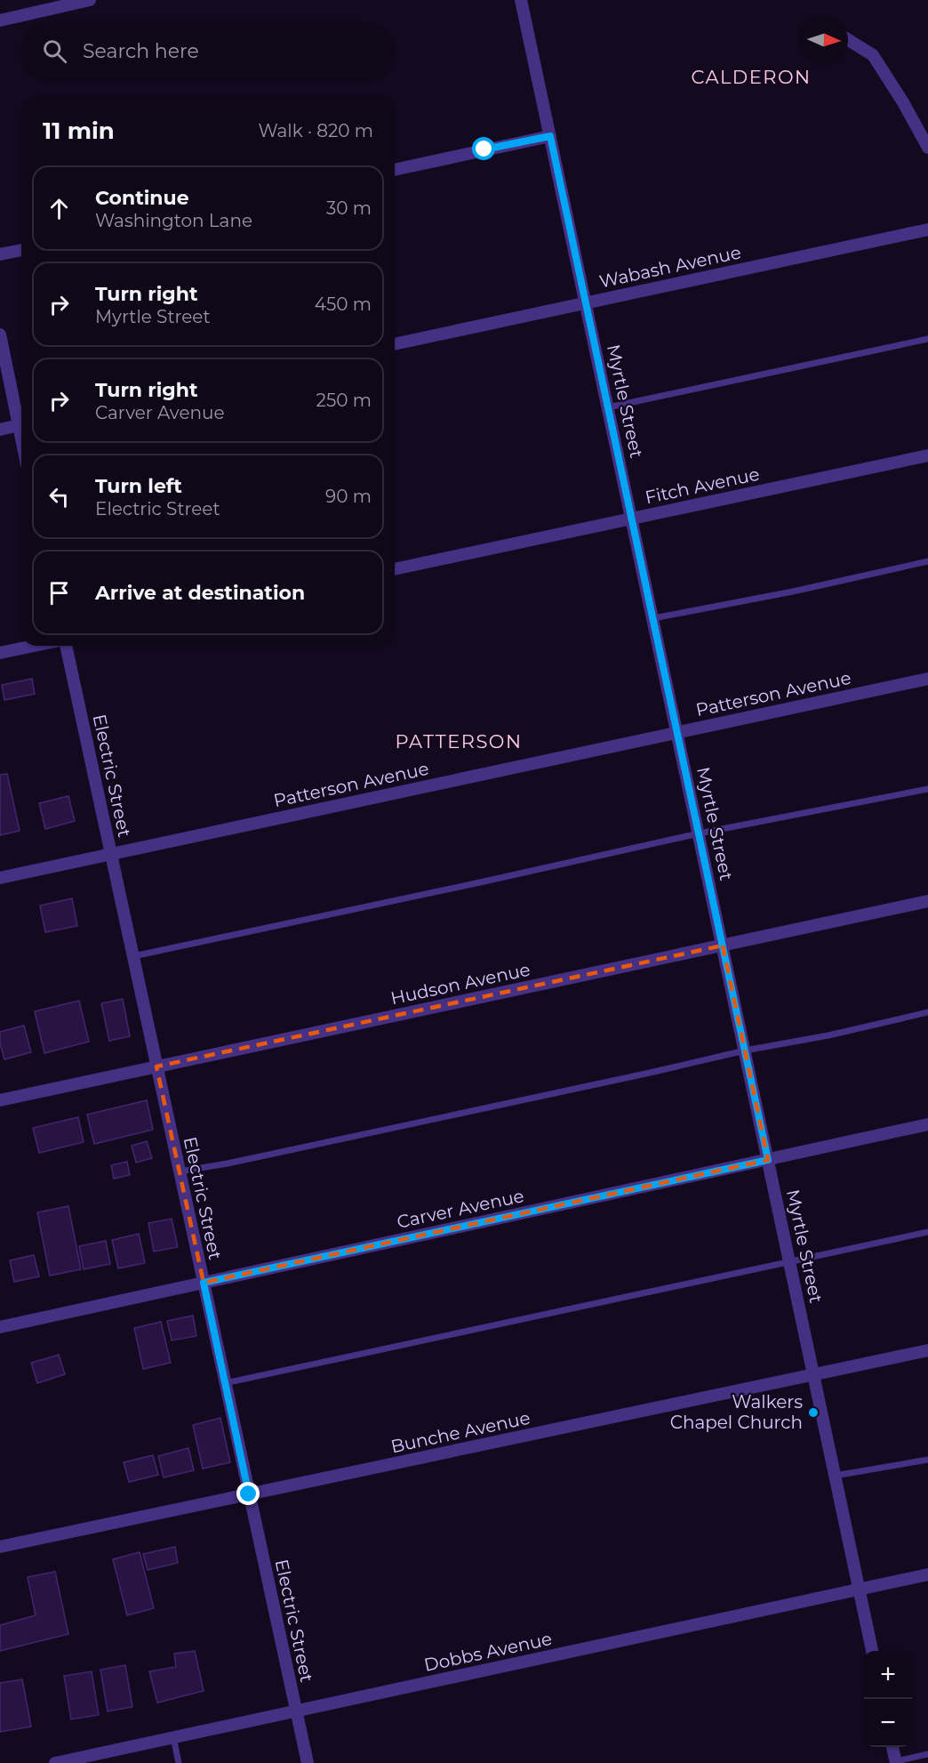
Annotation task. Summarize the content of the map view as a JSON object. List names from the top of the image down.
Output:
{
  "streets": {
    "street": [
      "Wabash Avenue",
      "Myrtle Street",
      "Fitch Avenue",
      "Patterson Avenue",
      "Electric Street",
      "Hudson Avenue",
      "Carver Avenue",
      "Bunche Avenue",
      "Dobbs Avenue"
    ]
  },
  "crossings": [
    ["Wabash Avenue", "Myrtle Street"],
    ["Myrtle Street", "Fitch Avenue"],
    ["Myrtle Street", "Patterson Avenue"],
    ["Myrtle Street", "Hudson Avenue"],
    ["Myrtle Street", "Carver Avenue"],
    ["Myrtle Street", "Bunche Avenue"],
    ["Myrtle Street", "Dobbs Avenue"],
    ["Patterson Avenue", "Electric Street"],
    ["Electric Street", "Hudson Avenue"],
    ["Electric Street", "Carver Avenue"],
    ["Electric Street", "Bunche Avenue"],
    ["Electric Street", "Dobbs Avenue"]
  ],
  "districts": ["CALDERON", "PATTERSON"],
  "places": ["Walkers Chapel Church"],
  "north": "right",
  "page": {
    "search": "Search here",
    "heading": ["11 min", "Walk · 820 m"],
    "list": [
      ["Continue", "Washington Lane", "30 m"],
      ["Turn right", "Myrtle Street", "450 m"],
      ["Turn right", "Carver Avenue", "250 m"],
      ["Turn left", "Electric Street", "90 m"],
      "Arrive at destination"
    ],
    "map_buttons": ["+", "−"]
  }
}
